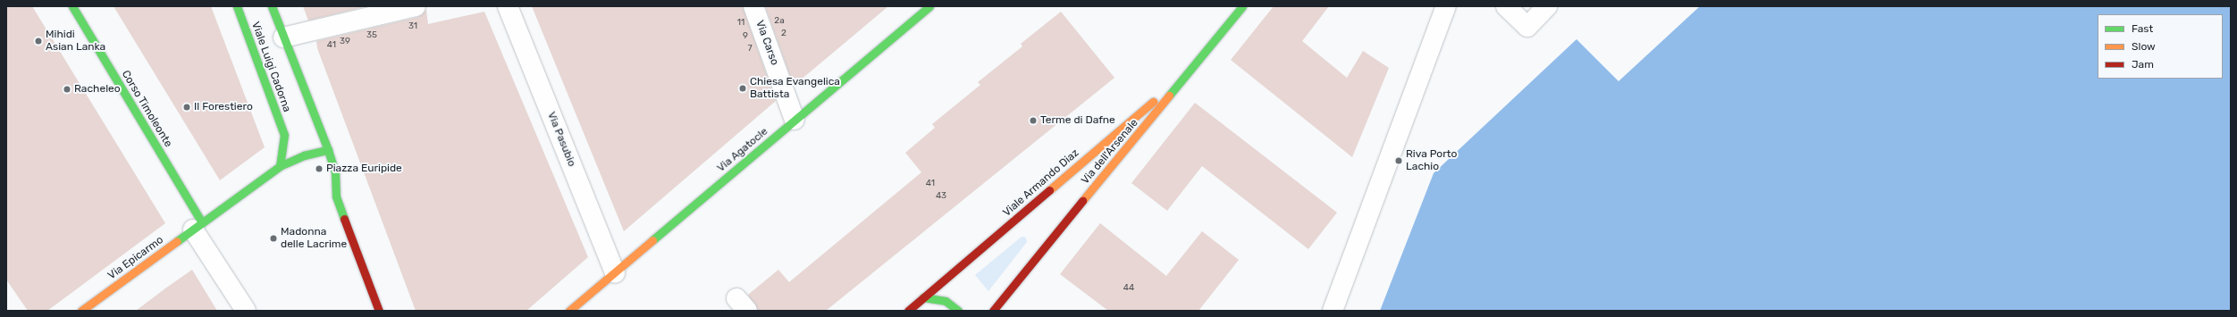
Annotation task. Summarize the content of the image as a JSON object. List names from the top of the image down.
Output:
{
  "streets": {
    "street": [
      "Via Carso",
      "Viale Luigi Cadorna",
      "Corso Timoleonte",
      "Via Pasubio",
      "Via Agatocle",
      "Via dell'Arsenale",
      "Viale Armando Diaz",
      "Via Epicarmo"
    ]
  },
  "crossings": [
    ["Via Carso", "Via Agatocle"],
    ["Viale Luigi Cadorna", "Via Epicarmo"],
    ["Corso Timoleonte", "Via Epicarmo"],
    ["Via Pasubio", "Via Agatocle"],
    ["Via dell'Arsenale", "Viale Armando Diaz"]
  ],
  "places": [
    "Mihidi Asian Lanka",
    "Chiesa Evangelica Battista",
    "Racheleo",
    "Il Forestiero",
    "Terme di Dafne",
    "Riva Porto Lachio",
    "Piazza Euripide",
    "Madonna delle Lacrime"
  ],
  "house_numbers": [
    "2a",
    "11",
    "31",
    "2",
    "35",
    "9",
    "39",
    "41",
    "7",
    "41",
    "43",
    "44"
  ],
  "legend": ["Fast", "Slow", "Jam"]
}
